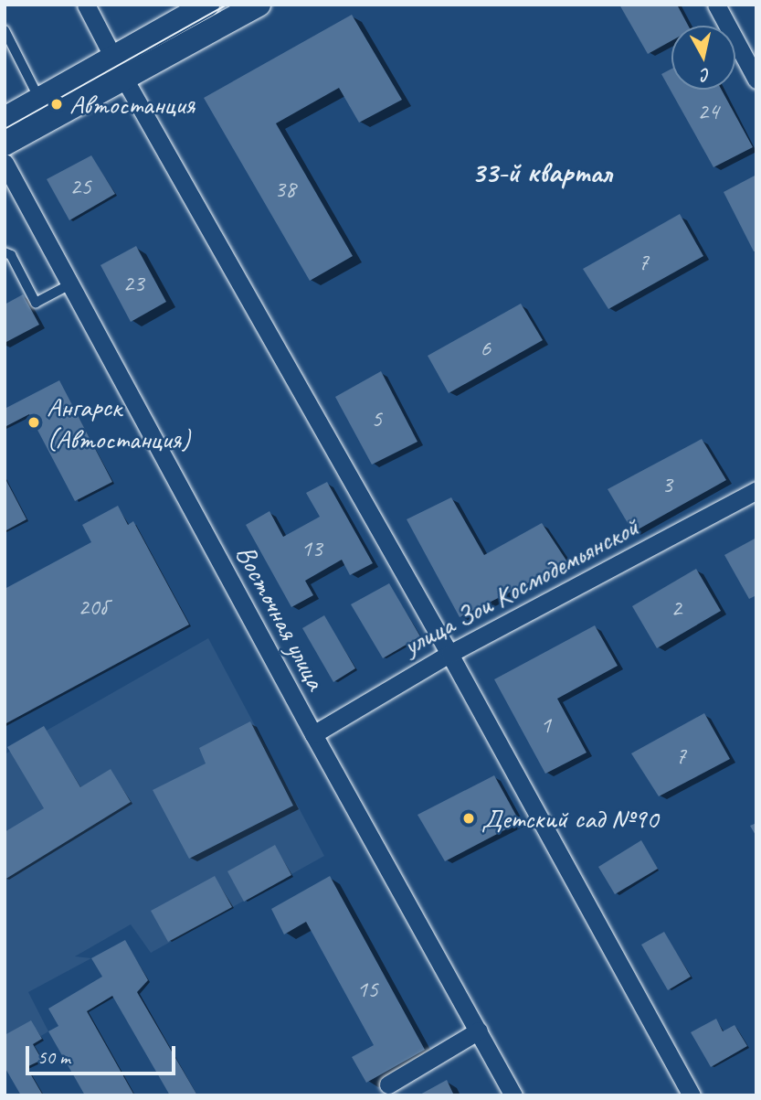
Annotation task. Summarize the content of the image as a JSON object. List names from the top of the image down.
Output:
{
  "streets": {
    "street": ["улица Зои Космодемьянской", "Восточная улица"]
  },
  "crossings": [
    ["улица Зои Космодемьянской", "Восточная улица"]
  ],
  "districts": ["33-й квартал"],
  "places": ["Автостанция", "Ангарск (Автостанция)", "Детский сад №90"],
  "house_numbers": [
    "24",
    "25",
    "38",
    "7",
    "23",
    "6",
    "5",
    "3",
    "13",
    "20б",
    "2",
    "1",
    "7",
    "15"
  ],
  "scale_bar": "50 m",
  "north": "bottom"
}
